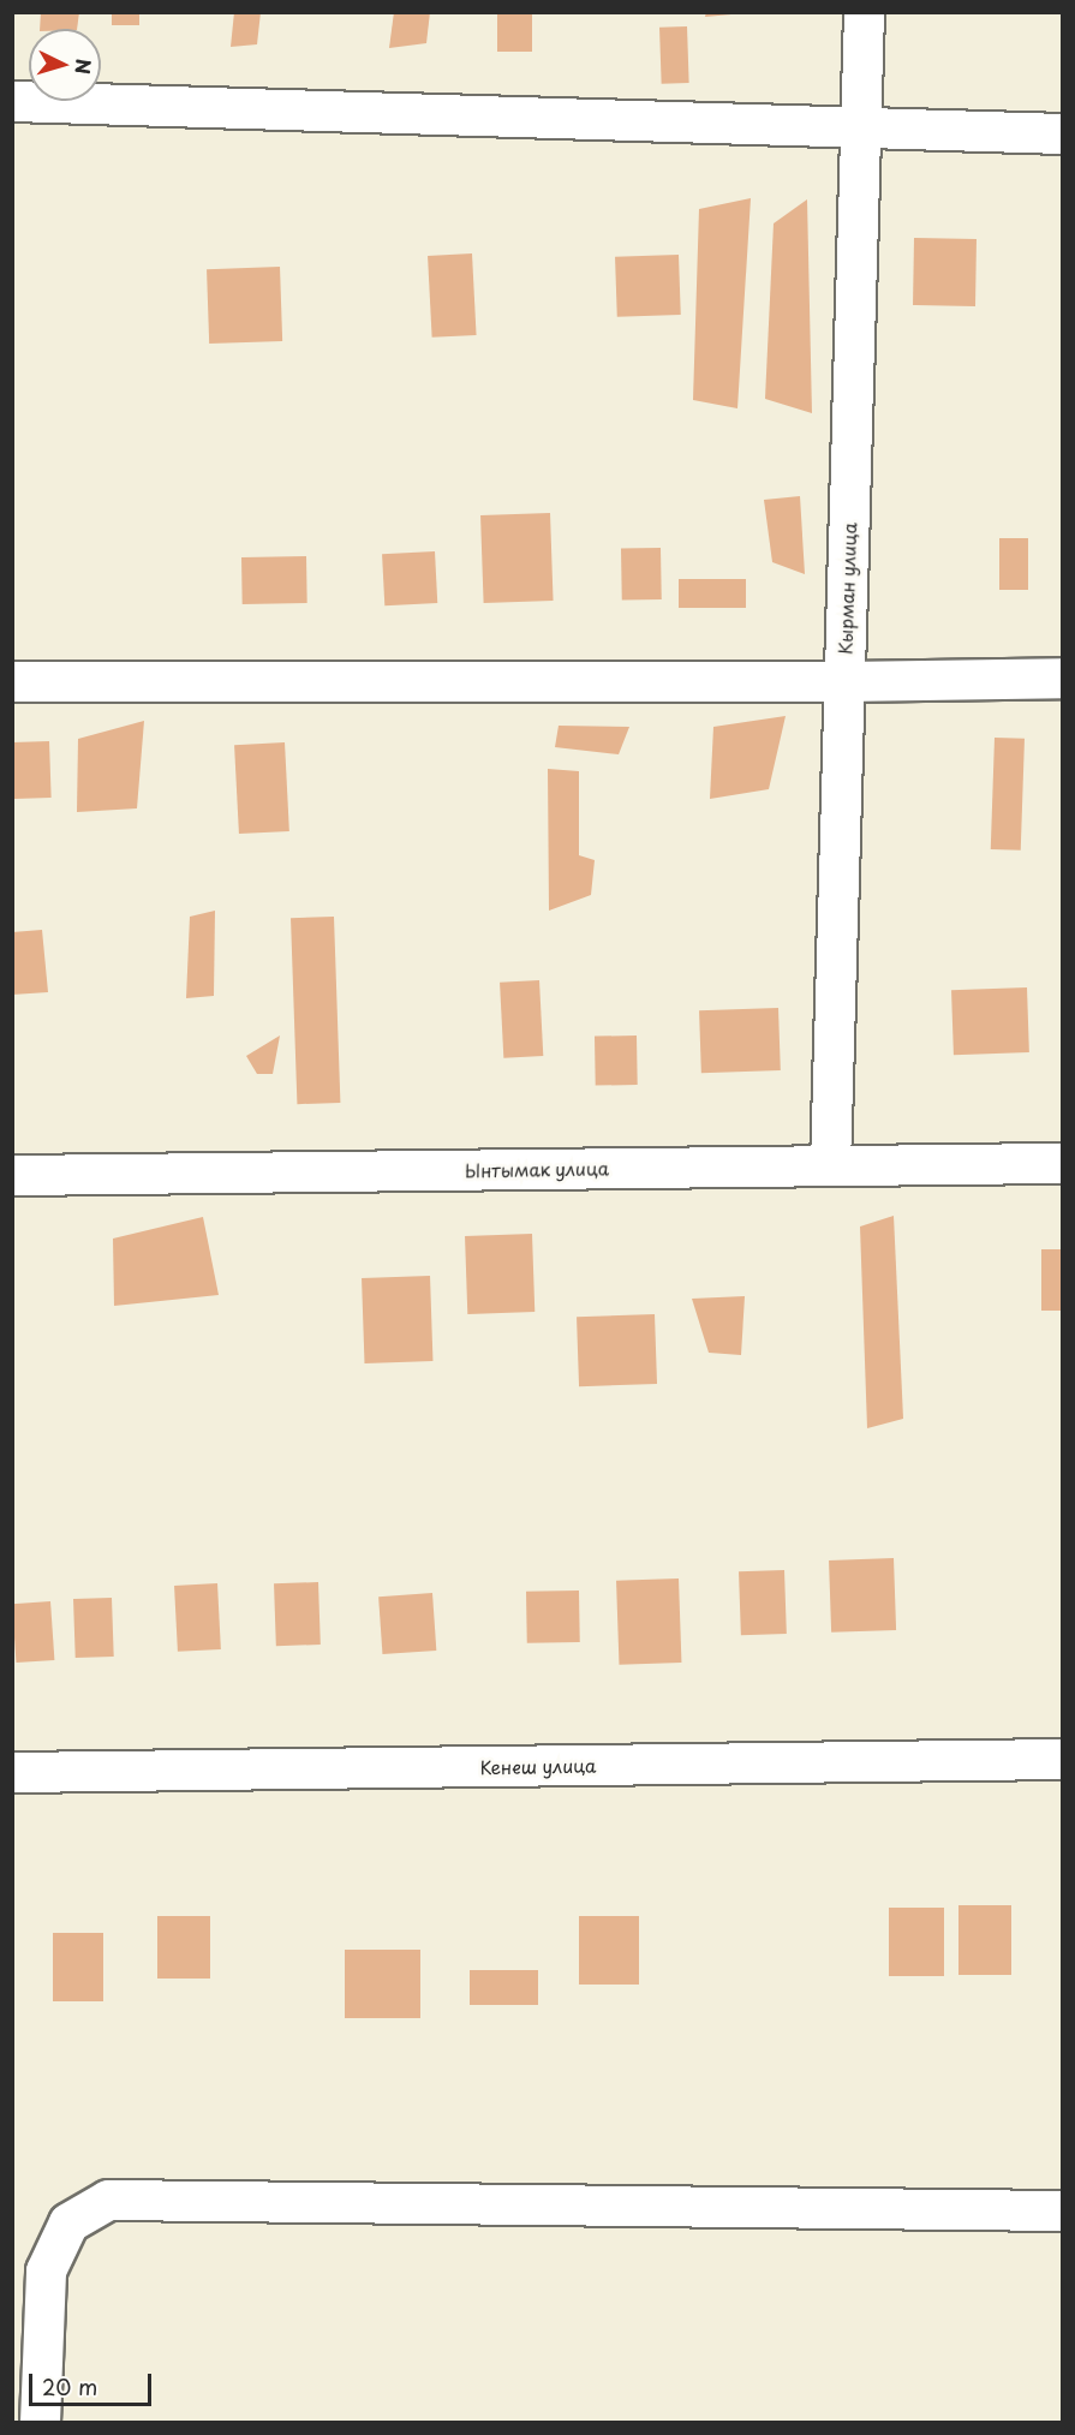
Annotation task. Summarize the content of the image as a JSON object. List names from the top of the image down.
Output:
{
  "streets": {
    "street": ["Кырман улица", "Ынтымак улица", "Кенеш улица"]
  },
  "crossings": [
    ["Кырман улица", "Ынтымак улица"]
  ],
  "scale_bar": "20 m",
  "north": "right"
}
